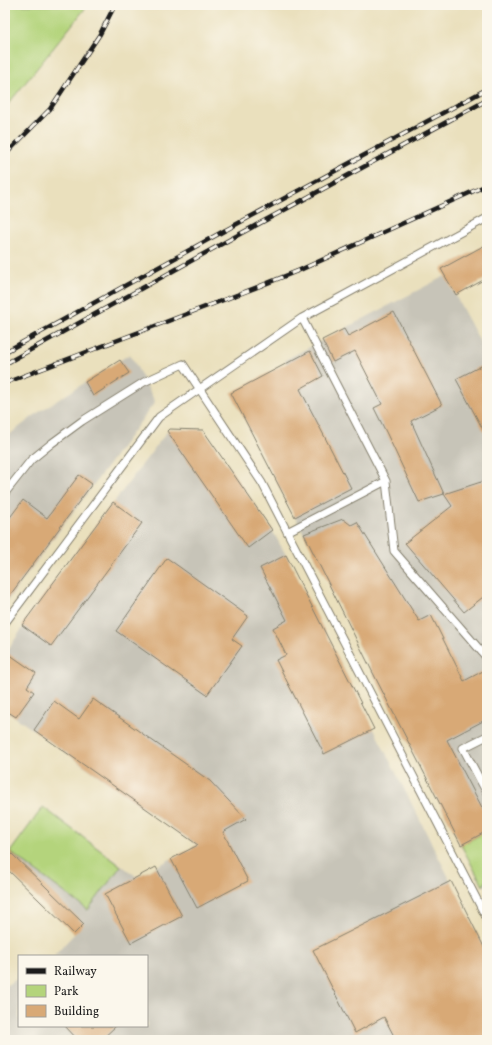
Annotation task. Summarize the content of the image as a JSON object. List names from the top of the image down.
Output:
{
  "legend": ["Railway", "Park", "Building"]
}
